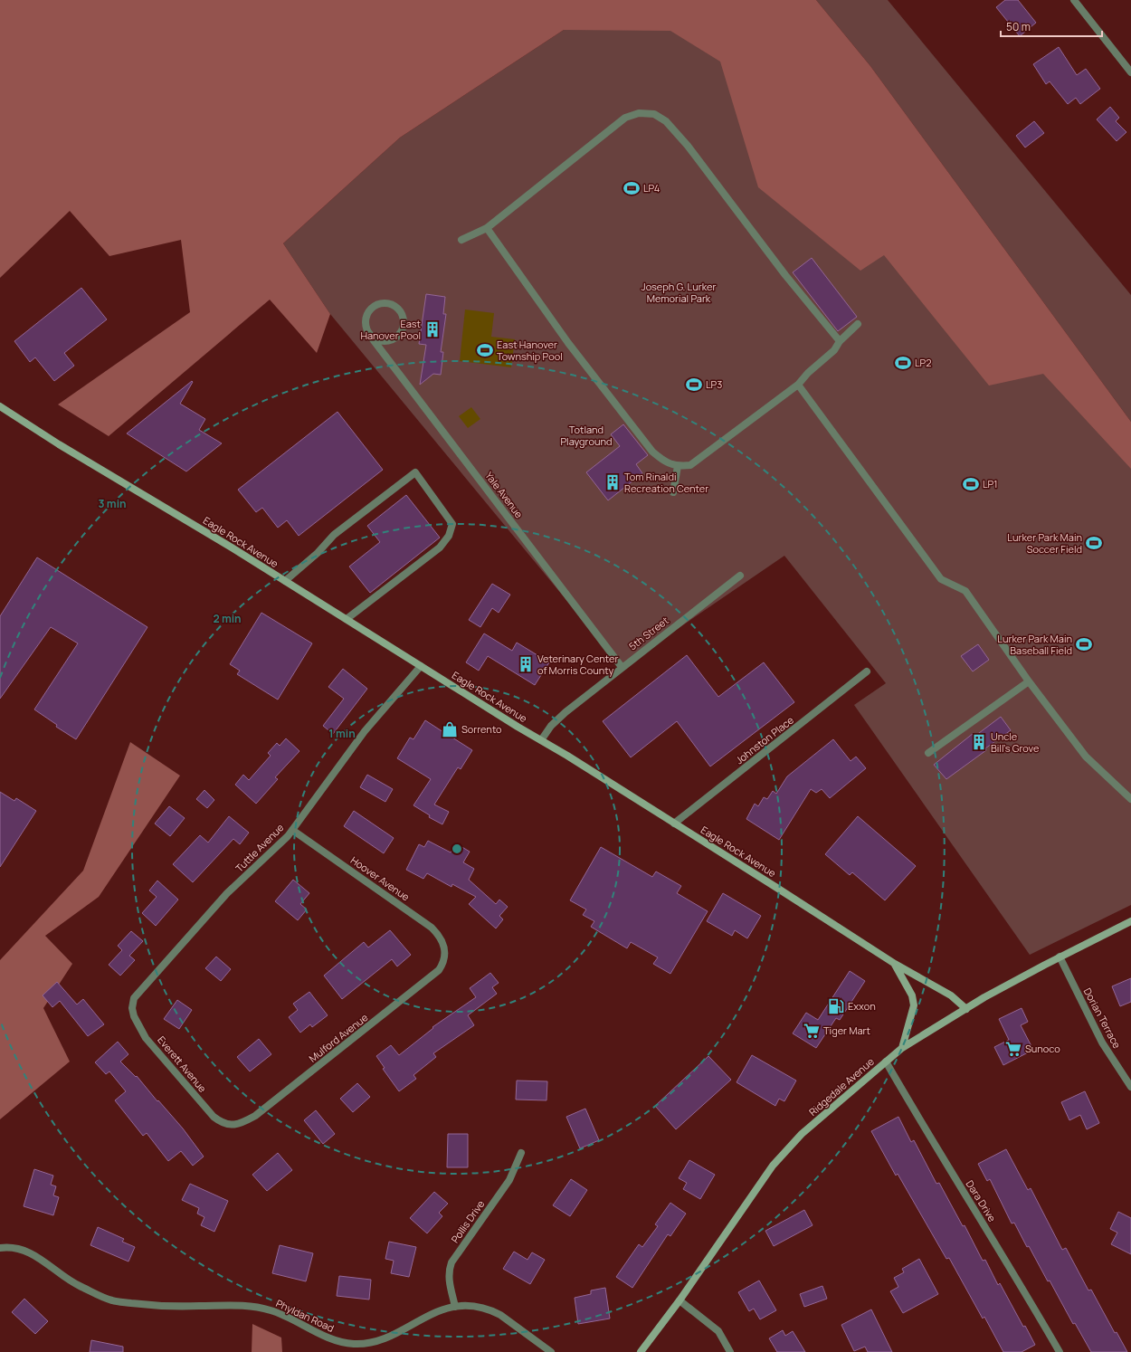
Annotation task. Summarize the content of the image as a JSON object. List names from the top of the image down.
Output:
{
  "streets": {
    "main road": ["Eagle Rock Avenue", "Ridgedale Avenue"],
    "street": [
      "Yale Avenue",
      "5th Street",
      "Johnston Place",
      "Tuttle Avenue",
      "Hoover Avenue",
      "Dorian Terrace",
      "Mulford Avenue",
      "Everett Avenue",
      "Dara Drive",
      "Pollis Drive",
      "Phyldan Road"
    ]
  },
  "crossings": [
    ["Yale Avenue", "5th Street"],
    ["Eagle Rock Avenue", "5th Street"],
    ["Eagle Rock Avenue", "Johnston Place"],
    ["Eagle Rock Avenue", "Tuttle Avenue"],
    ["Eagle Rock Avenue", "Ridgedale Avenue"],
    ["Tuttle Avenue", "Hoover Avenue"],
    ["Tuttle Avenue", "Everett Avenue"],
    ["Hoover Avenue", "Mulford Avenue"],
    ["Dorian Terrace", "Ridgedale Avenue"],
    ["Mulford Avenue", "Everett Avenue"],
    ["Ridgedale Avenue", "Dara Drive"],
    ["Pollis Drive", "Phyldan Road"]
  ],
  "parks": ["Joseph G. Lurker Memorial Park", "Totland Playground"],
  "places": {
    "sports": [
      "LP4",
      "East Hanover Township Pool",
      "LP2",
      "LP3",
      "LP1",
      "Lurker Park Main Soccer Field",
      "Lurker Park Main Baseball Field"
    ],
    "building": [
      "East Hanover Pool",
      "Tom Rinaldi Recreation Center",
      "Veterinary Center of Morris County",
      "Uncle Bill's Grove"
    ],
    "shop": ["Sorrento"],
    "fuel station": ["Exxon"],
    "supermarket": ["Tiger Mart", "Sunoco"]
  },
  "scale_bar": "50 m",
  "rings": ["3 min", "2 min", "1 min"]
}
